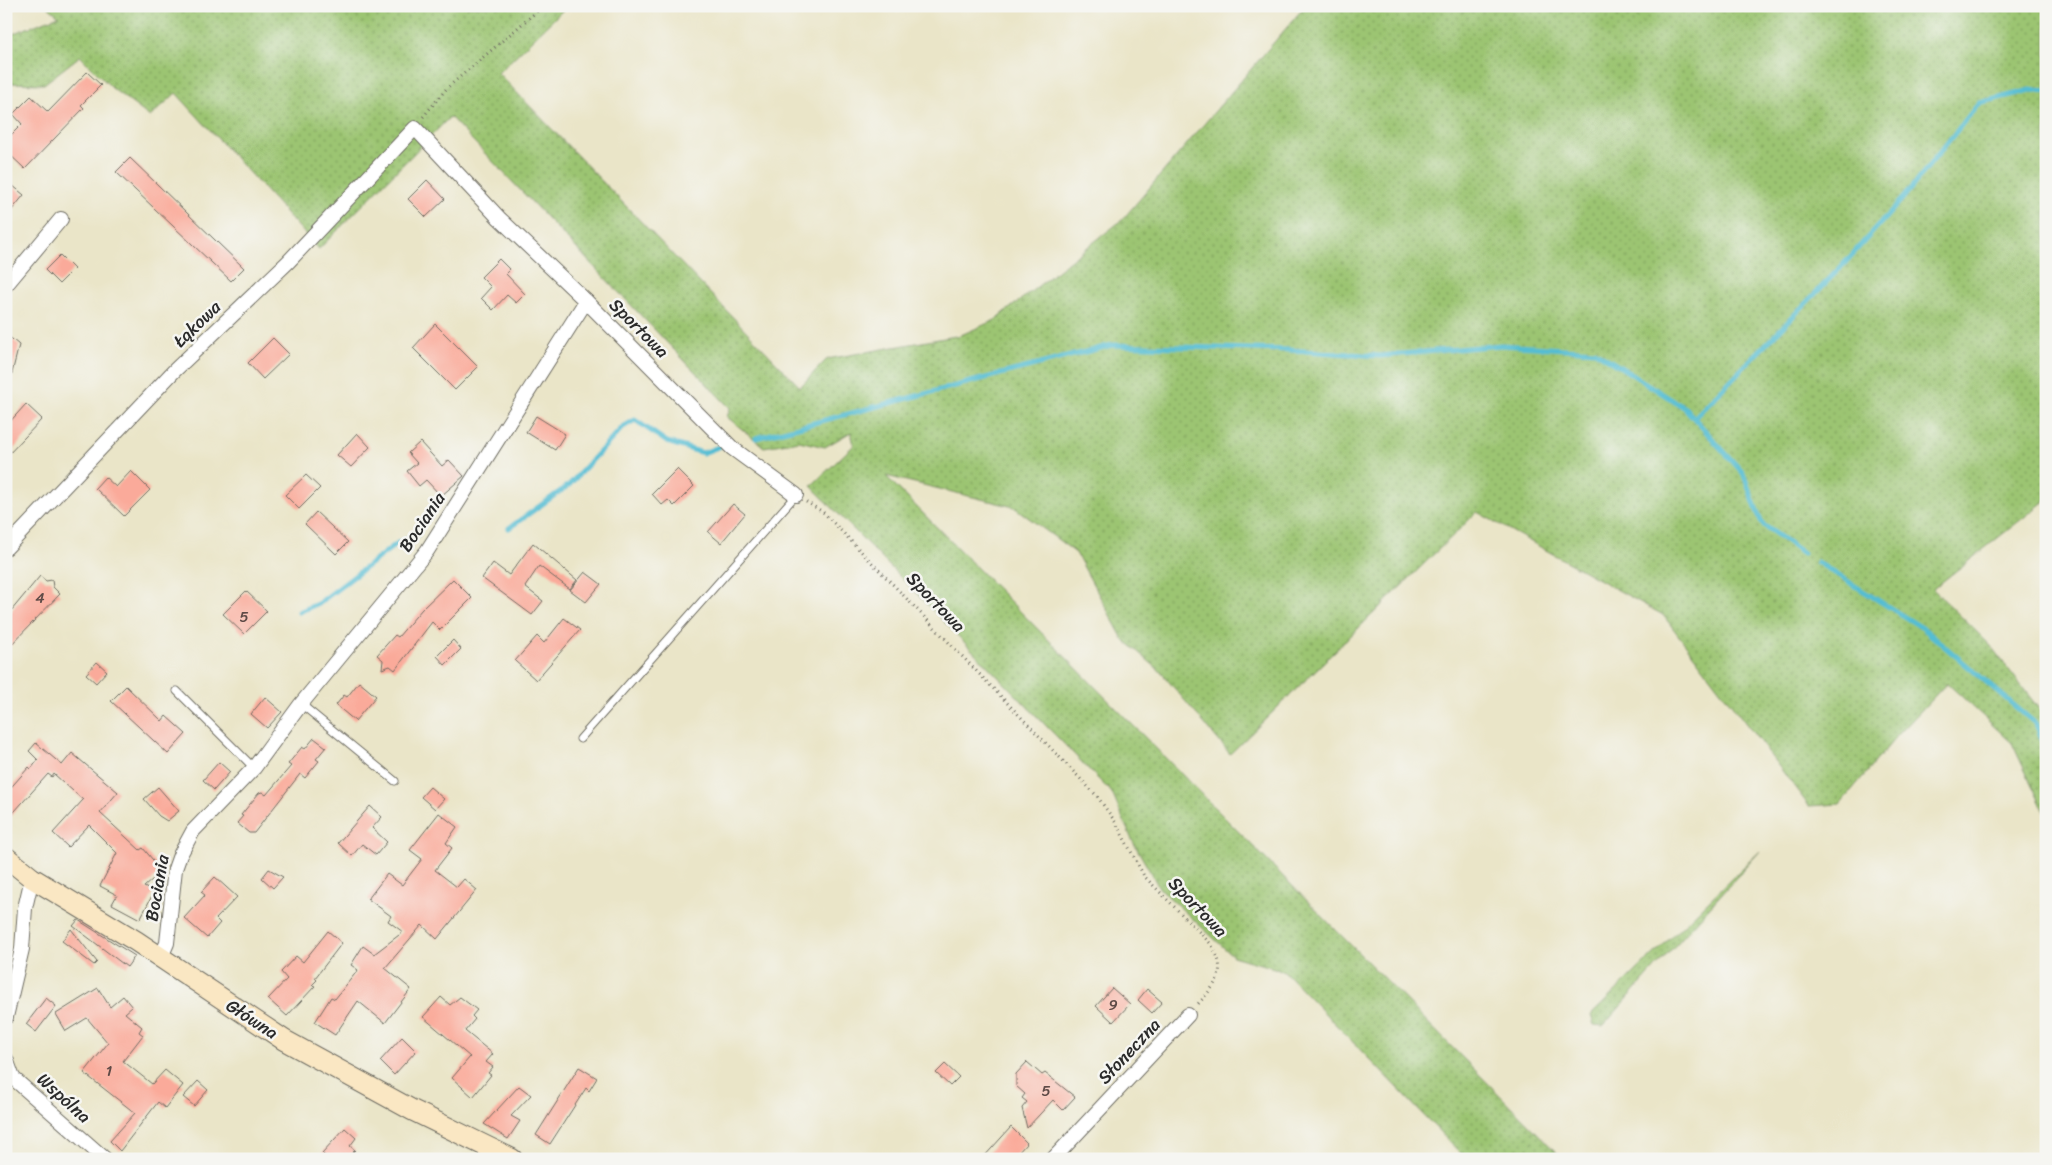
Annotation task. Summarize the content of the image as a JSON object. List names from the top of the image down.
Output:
{
  "streets": {
    "street": [
      "Łąkowa",
      "Sportowa",
      "Bociania",
      "Główna",
      "Słoneczna",
      "Wspólna"
    ]
  },
  "crossings": [
    ["Sportowa", "Bociania"],
    ["Sportowa", "Słoneczna"],
    ["Bociania", "Główna"]
  ],
  "house_numbers": [
    "4",
    "5",
    "9",
    "1",
    "5"
  ]
}
